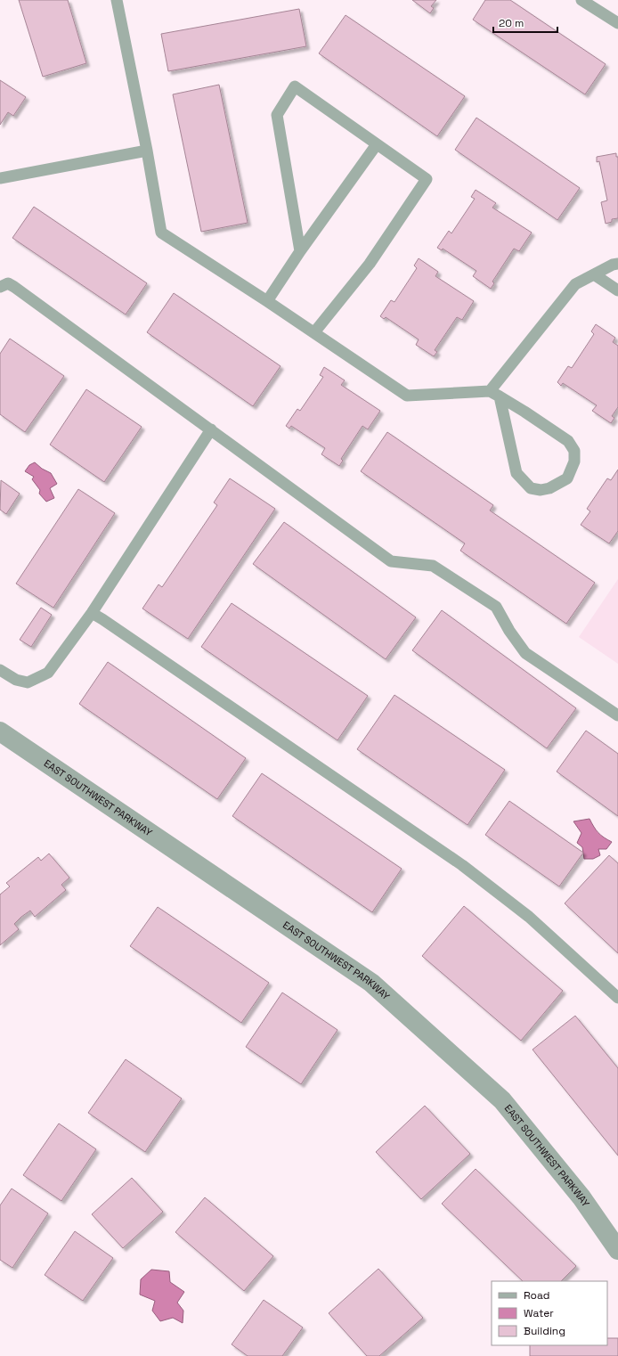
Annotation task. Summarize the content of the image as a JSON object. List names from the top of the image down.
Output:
{
  "streets": {
    "street": ["EAST SOUTHWEST PARKWAY"]
  },
  "legend": ["Road", "Water", "Building"],
  "scale_bar": "20 m"
}
